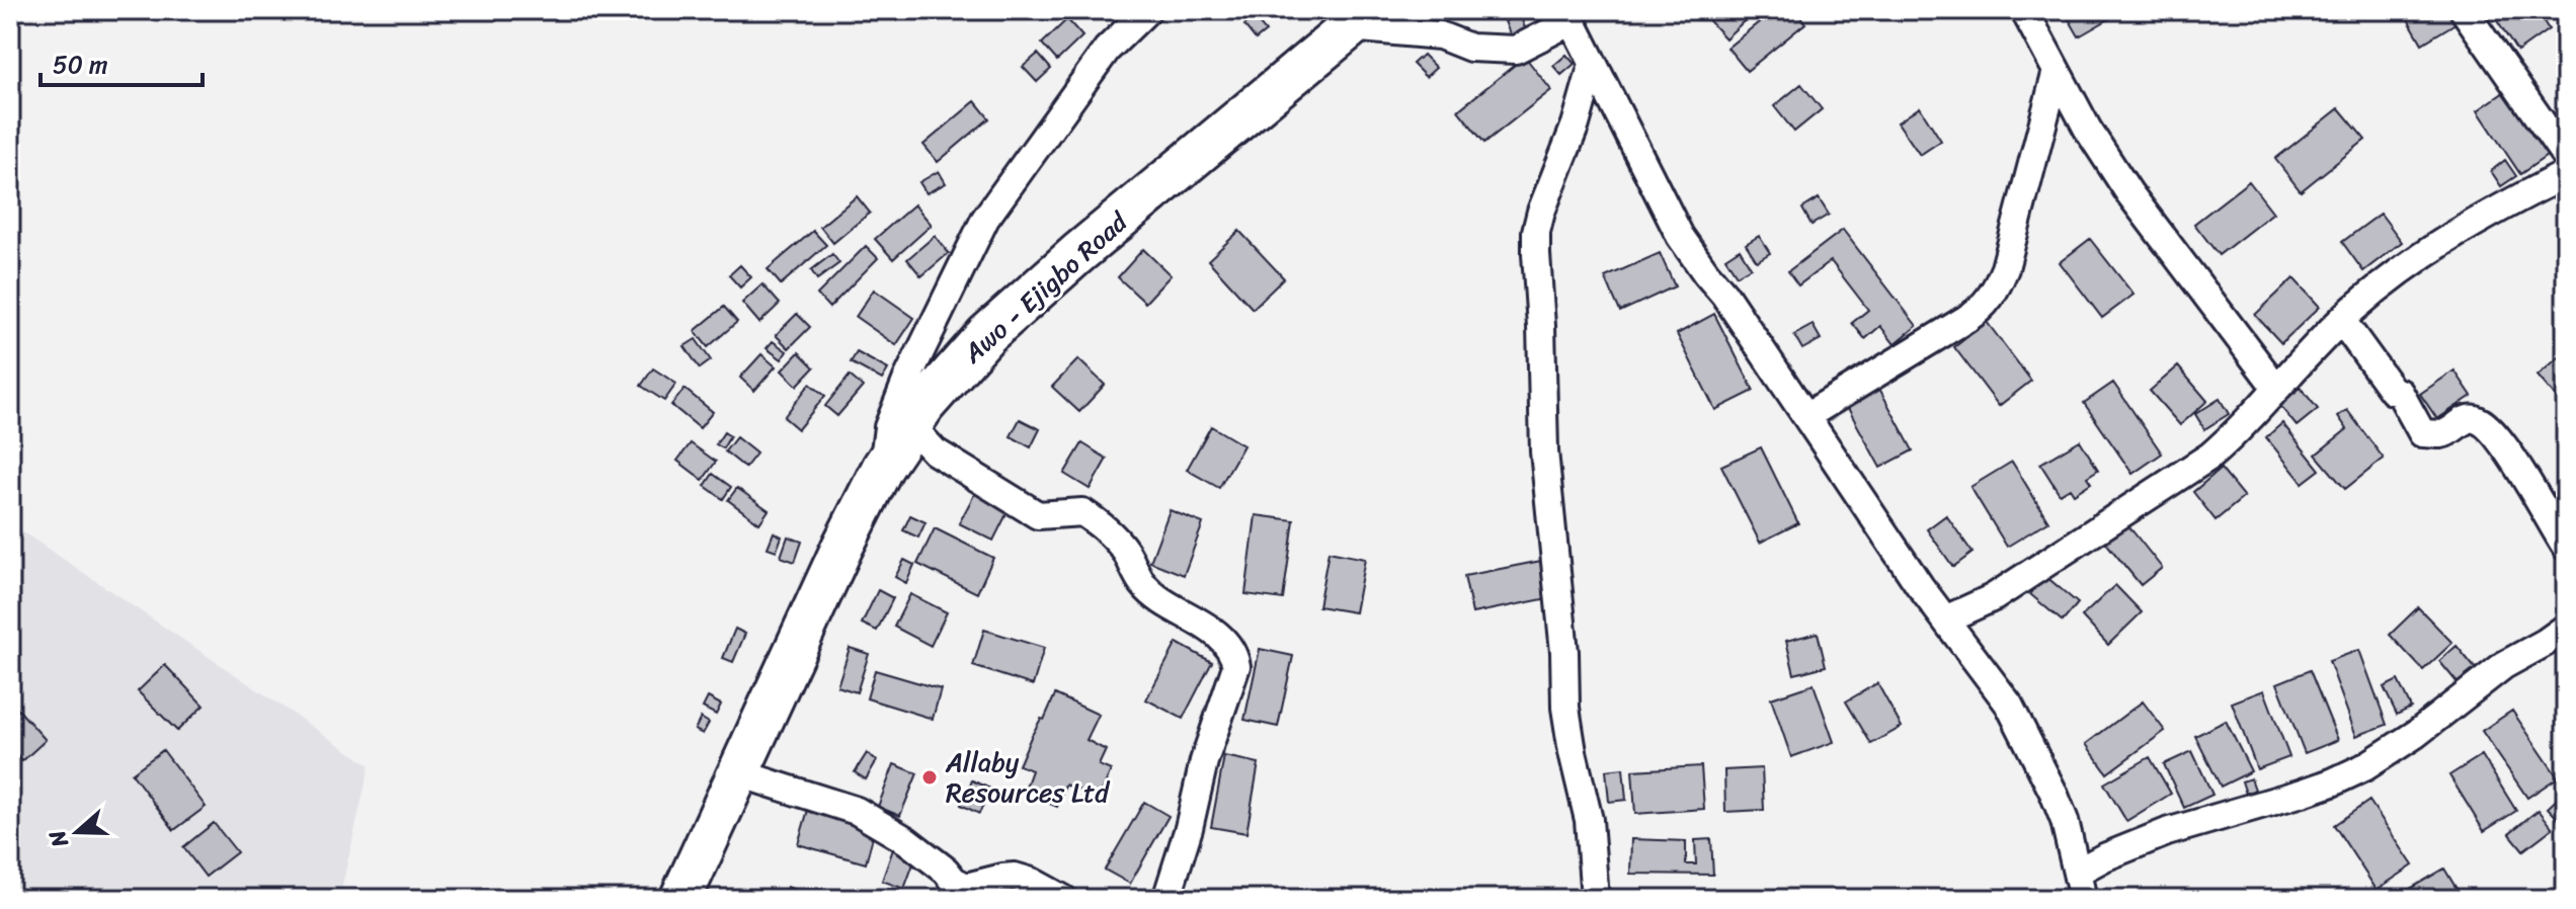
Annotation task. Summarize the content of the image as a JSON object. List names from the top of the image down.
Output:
{
  "streets": {
    "main road": ["Awo - Ejigbo Road"]
  },
  "places": ["Allaby Resources Ltd"],
  "scale_bar": "50 m",
  "north": "left"
}
